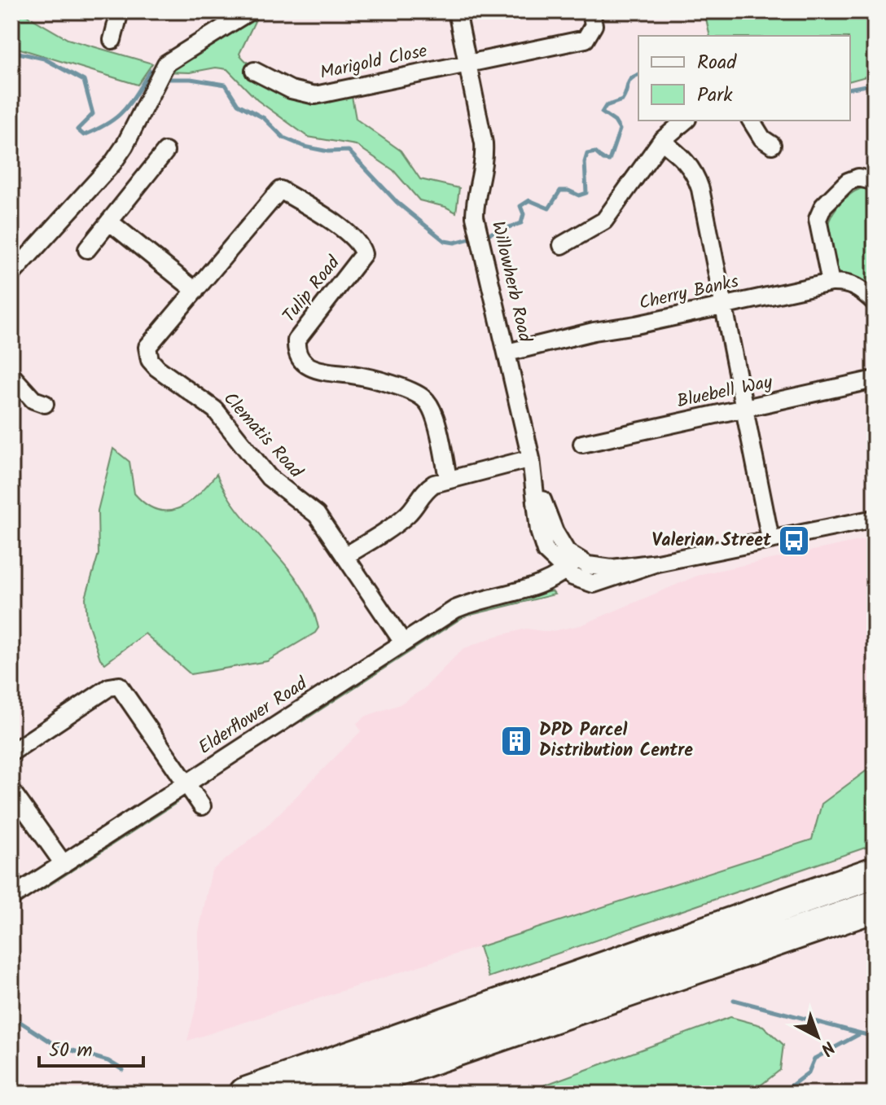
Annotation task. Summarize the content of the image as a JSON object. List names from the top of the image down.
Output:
{
  "streets": {
    "street": [
      "Marigold Close",
      "Willowherb Road",
      "Tulip Road",
      "Cherry Banks",
      "Bluebell Way",
      "Clematis Road",
      "Elderflower Road"
    ]
  },
  "crossings": [
    ["Marigold Close", "Willowherb Road"],
    ["Willowherb Road", "Cherry Banks"],
    ["Tulip Road", "Clematis Road"],
    ["Clematis Road", "Elderflower Road"]
  ],
  "places": {
    "bus stop": ["Valerian Street"],
    "building": ["DPD Parcel Distribution Centre"]
  },
  "legend": ["Road", "Park"],
  "scale_bar": "50 m",
  "north": "bottom right"
}
